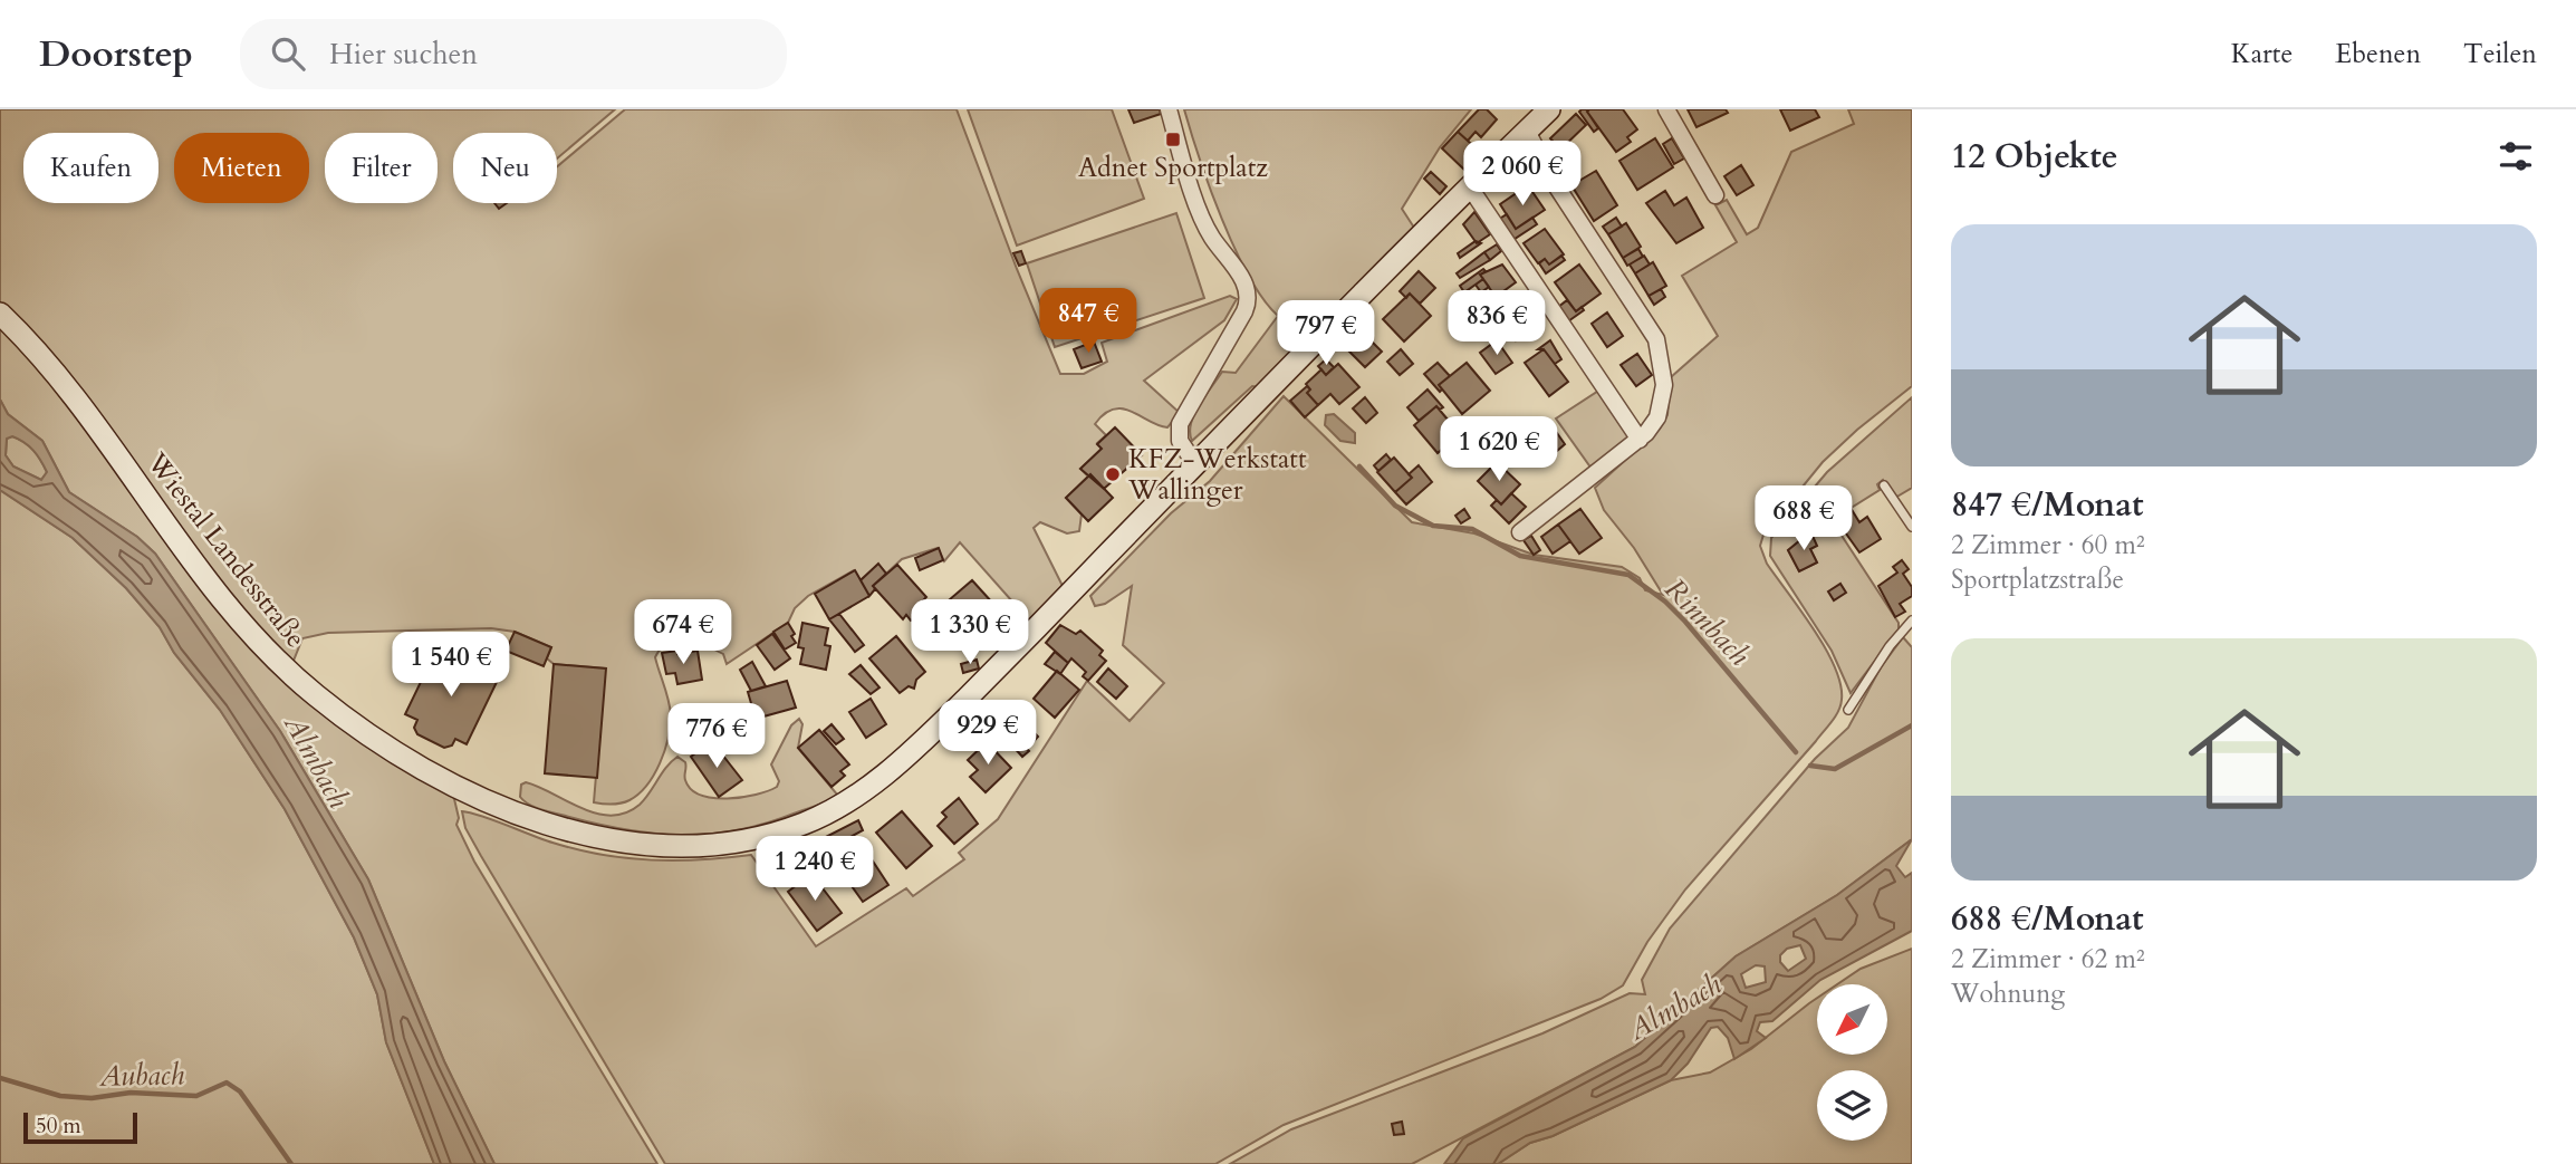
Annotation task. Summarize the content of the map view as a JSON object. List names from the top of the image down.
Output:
{
  "streets": {
    "main road": ["Wiestal Landesstraße"]
  },
  "water": ["Rinnbach", "Almbach", "Aubach"],
  "places": {
    "transit": ["Adnet Sportplatz"],
    "other": ["KFZ-Werkstatt Wallinger"]
  },
  "scale_bar": "50 m",
  "north": "bottom left",
  "page": {
    "header": "Doorstep",
    "search": "Hier suchen",
    "nav": ["Karte", "Ebenen", "Teilen"],
    "heading": "12 Objekte",
    "chip": [
      "Kaufen",
      "Mieten",
      "Filter",
      "Neu"
    ],
    "price": [
      "2 060 €",
      "847 €",
      "836 €",
      "797 €",
      "1 620 €",
      "688 €",
      "674 €",
      "1 330 €",
      "1 540 €",
      "929 €",
      "776 €",
      "1 240 €"
    ],
    "list": [
      {
        "name": "847 €/Monat",
        "note": "2 Zimmer · 60 m² · Sportplatzstraße"
      },
      {
        "name": "688 €/Monat",
        "note": "2 Zimmer · 62 m² · Wohnung"
      }
    ],
    "scale": "50 m"
  }
}
